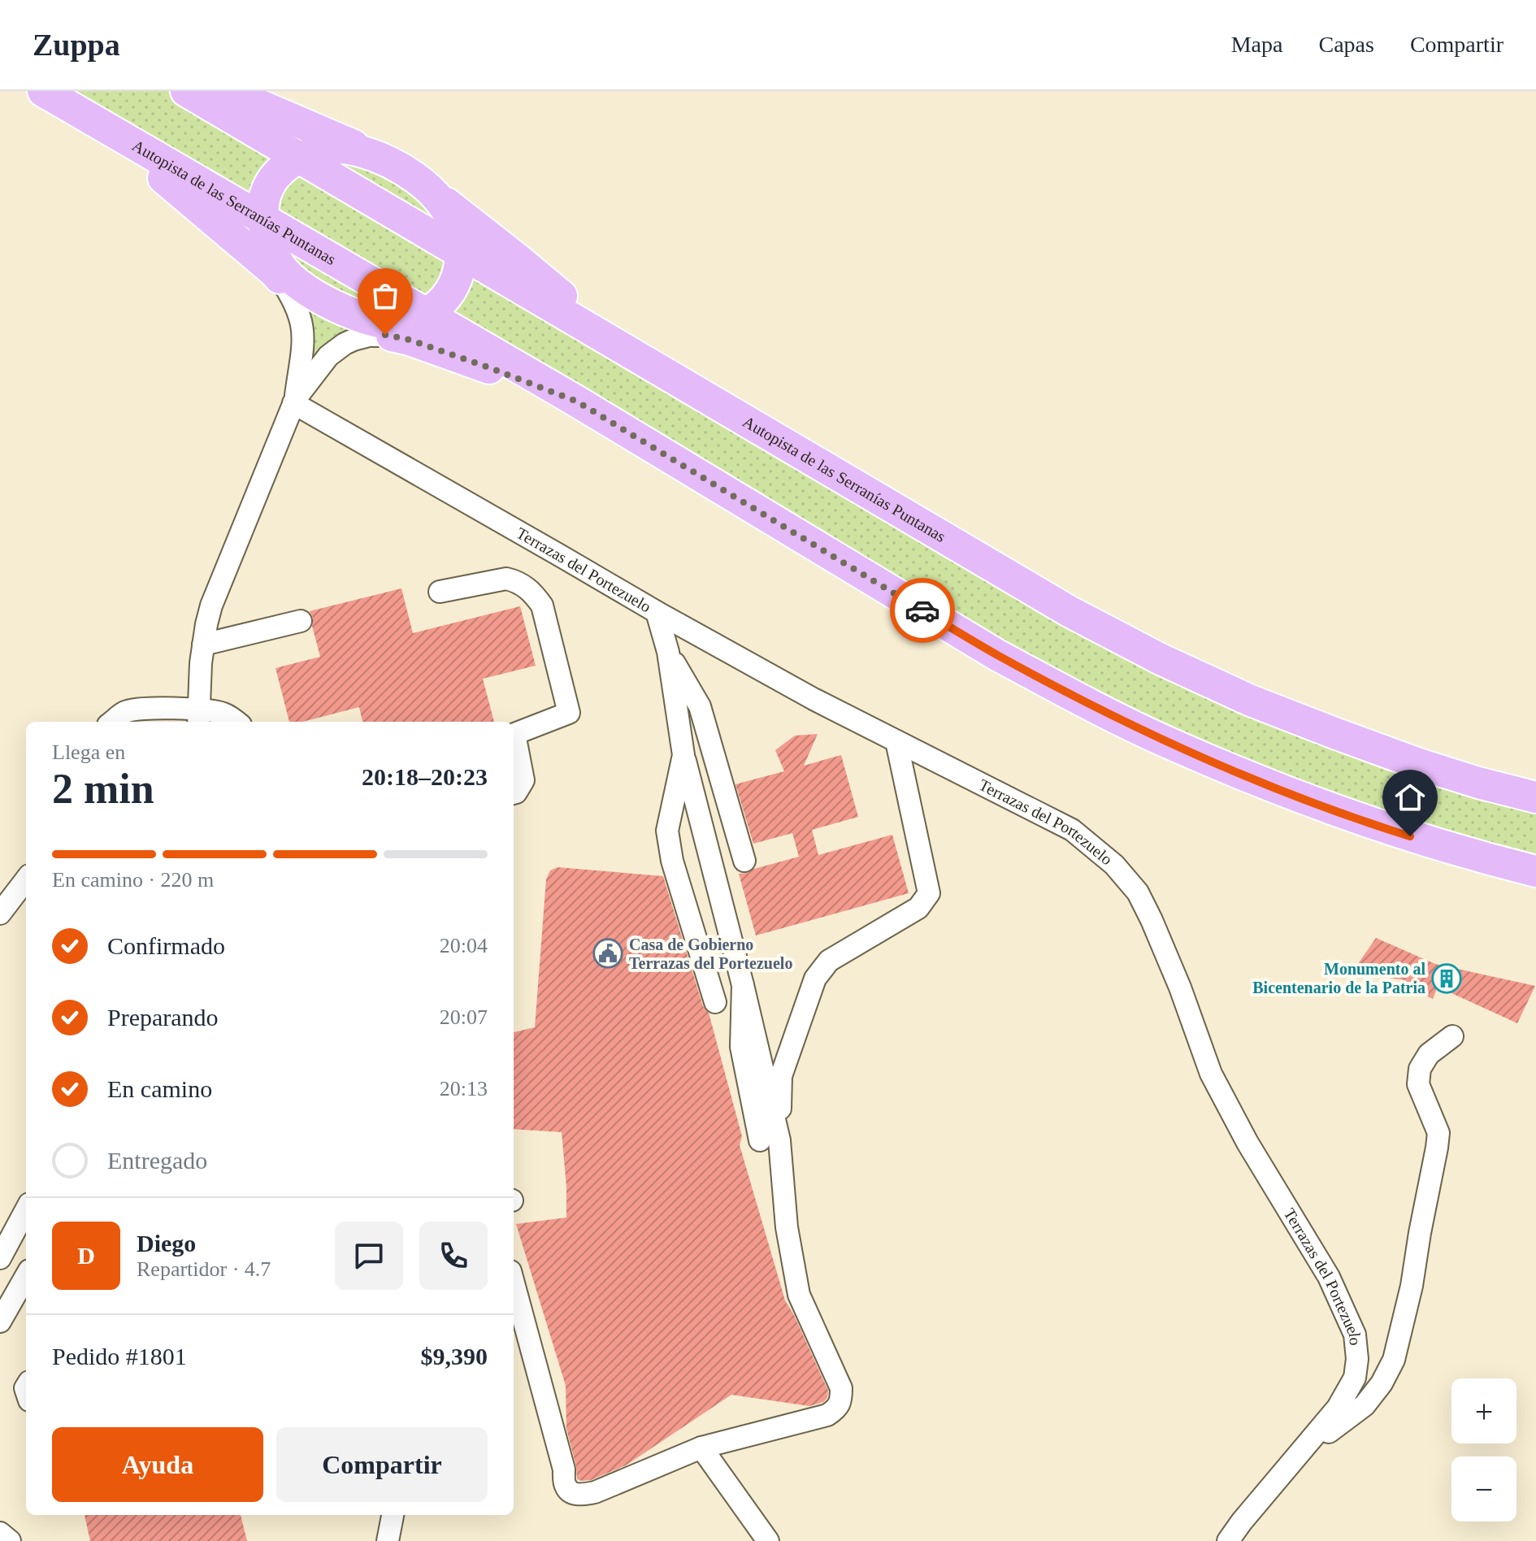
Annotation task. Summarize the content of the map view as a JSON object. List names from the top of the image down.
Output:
{
  "streets": {
    "highway": ["Autopista de las Serranías Puntanas"],
    "street": ["Terrazas del Portezuelo"]
  },
  "places": {
    "public building": ["Casa de Gobierno Terrazas del Portezuelo"],
    "building": ["Monumento al Bicentenario de la Patria"]
  },
  "page": {
    "header": "Zuppa",
    "nav": ["Mapa", "Capas", "Compartir"],
    "heading": ["2 min", "Llega en", "20:18–20:23"],
    "panel": [
      "Diego",
      "Repartidor · 4.7",
      "Pedido #1801",
      "$9,390"
    ],
    "bar": "En camino · 220 m",
    "list": [
      ["Confirmado", "20:04"],
      ["Preparando", "20:07"],
      ["En camino", "20:13"],
      "Entregado"
    ],
    "round": "D",
    "map_buttons": ["+", "−"],
    "buttons": ["Ayuda", "Compartir"]
  }
}
